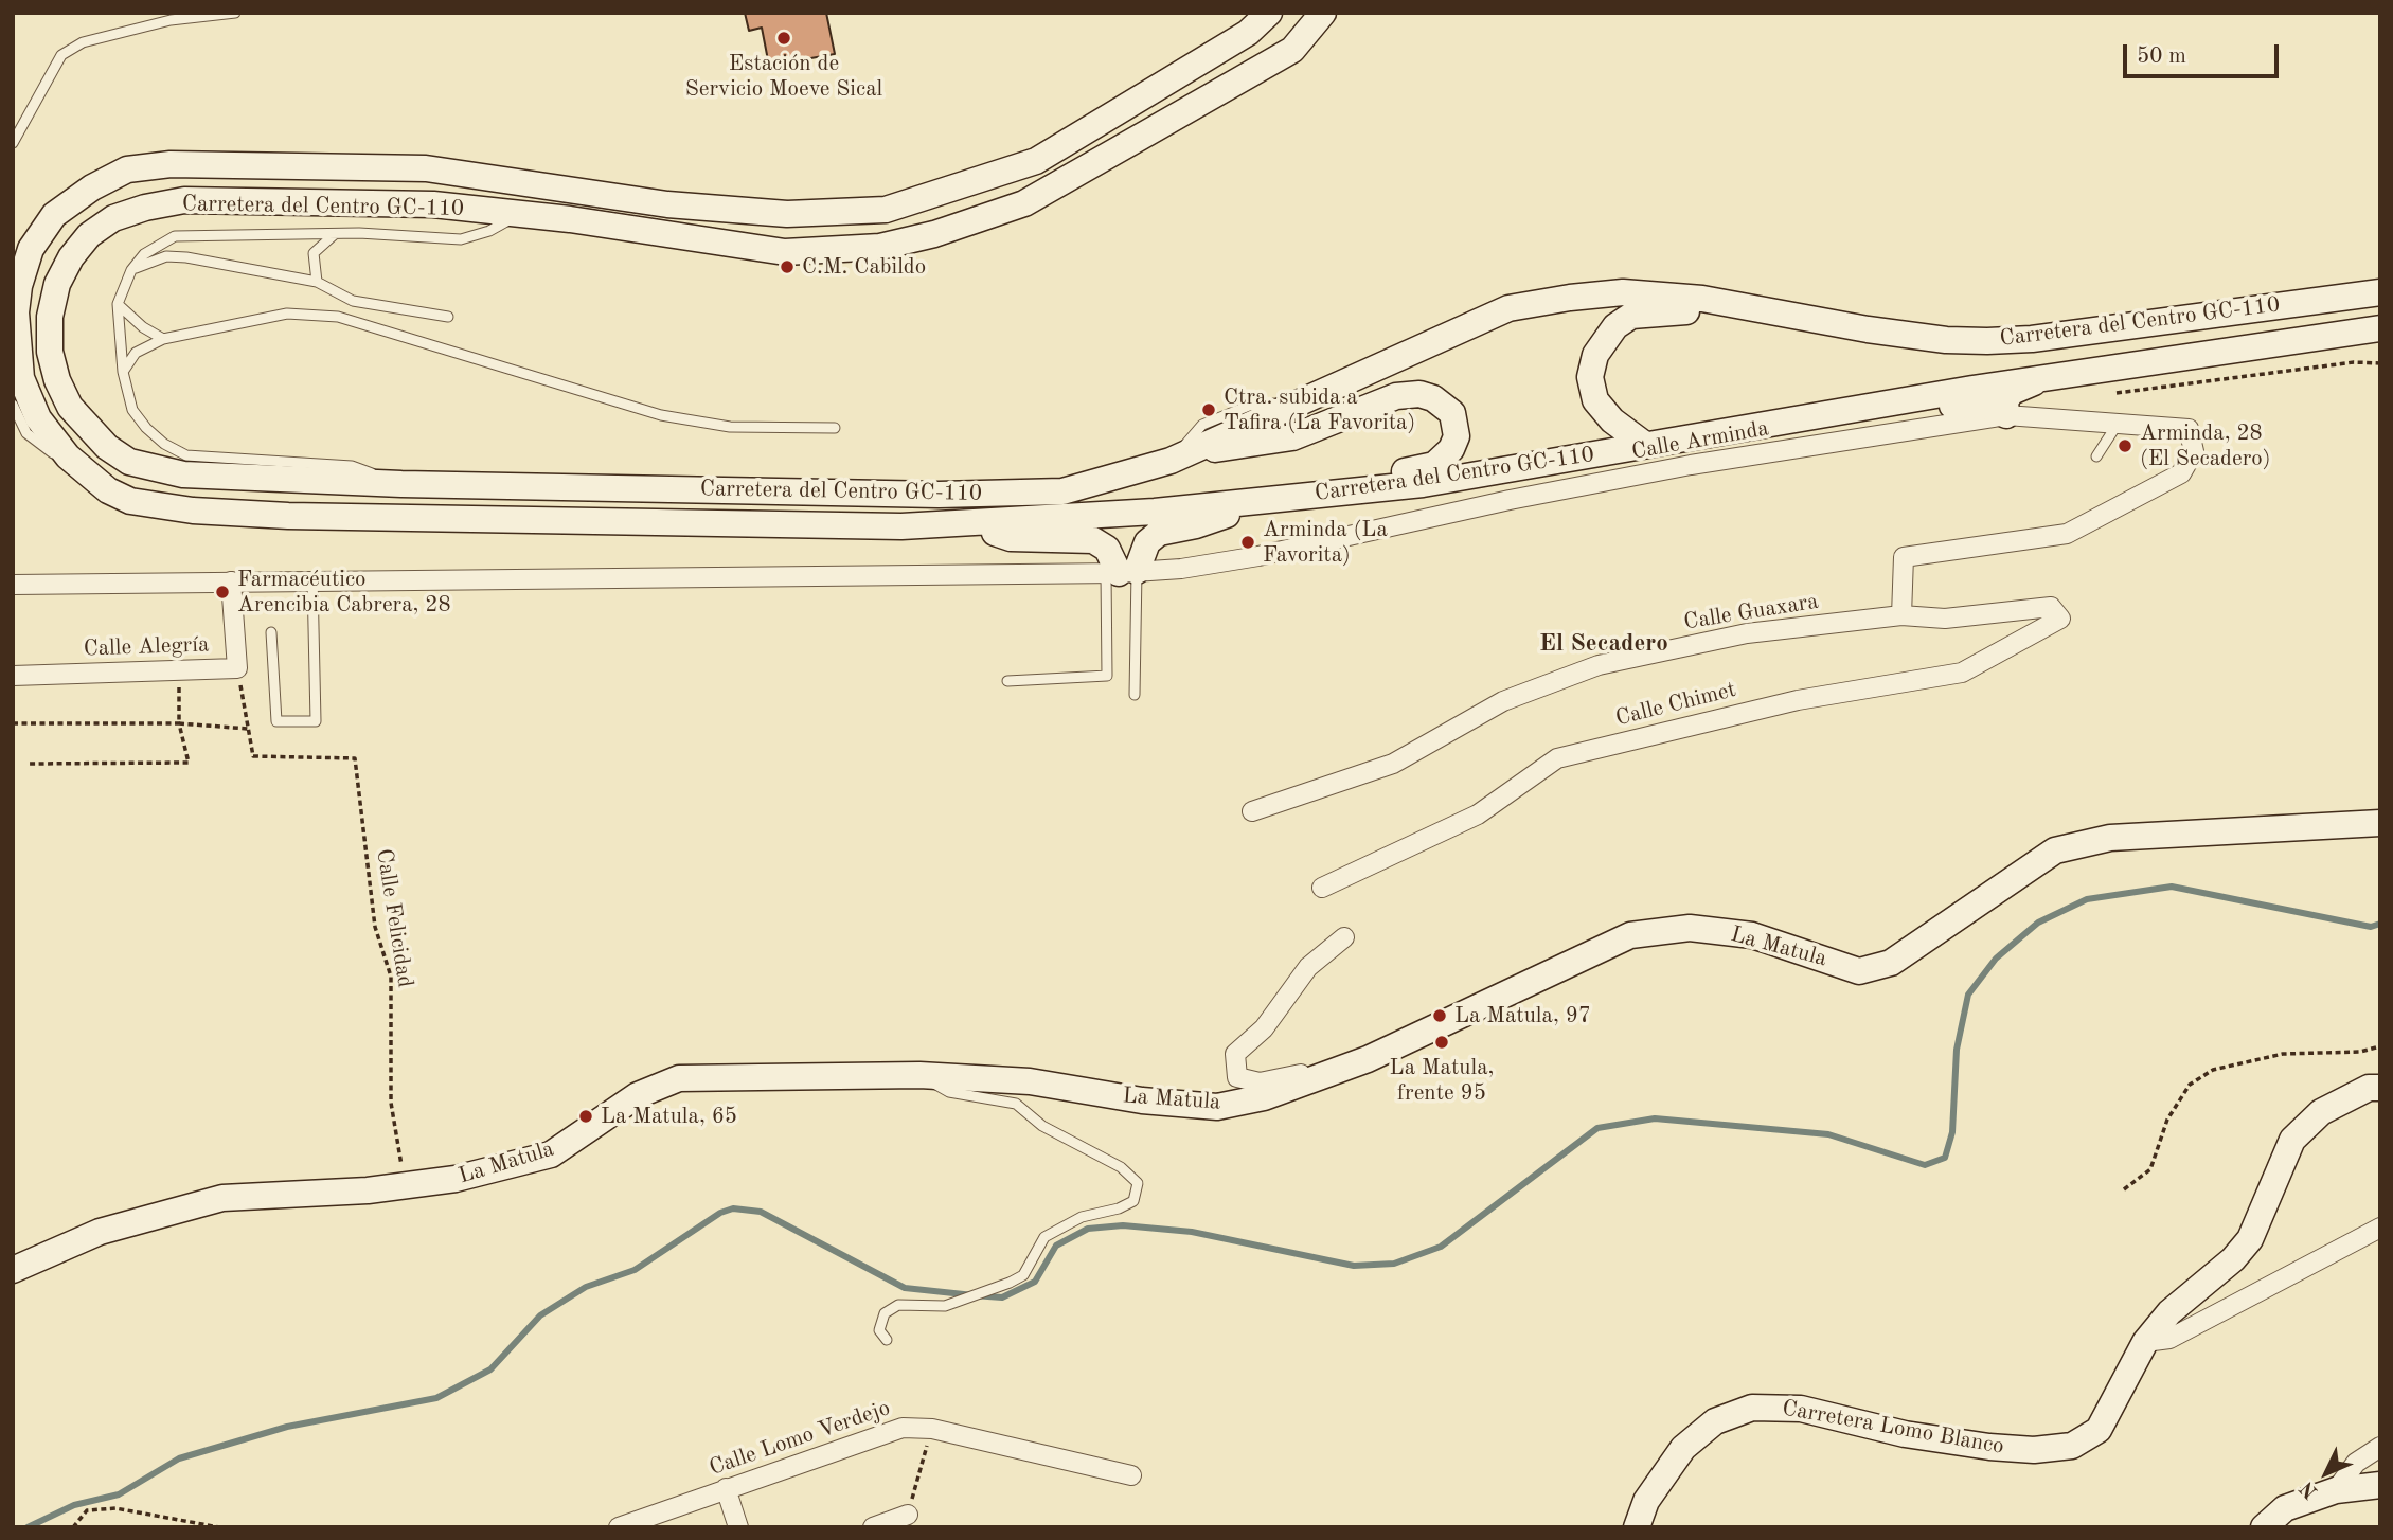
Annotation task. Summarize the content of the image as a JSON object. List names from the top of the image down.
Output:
{
  "streets": {
    "main road": ["Carretera del Centro GC-110", "La Matula", "Carretera Lomo Blanco"],
    "street": [
      "Calle Arminda",
      "Calle Guaxara",
      "Calle Alegría",
      "Calle Chimet",
      "Calle Lomo Verdejo"
    ],
    "path": ["Calle Felicidad"]
  },
  "crossings": [
    ["Calle Arminda", "Calle Guaxara"],
    ["Calle Arminda", "Calle Alegría"],
    ["Calle Guaxara", "Calle Chimet"],
    ["Calle Felicidad", "La Matula"]
  ],
  "districts": ["El Secadero"],
  "places": [
    "Estación de Servicio Moeve Sical",
    "C.M. Cabildo",
    "Ctra. subida a Tafira (La Favorita)",
    "Arminda, 28 (El Secadero)",
    "Arminda (La Favorita)",
    "Farmacéutico Arencibia Cabrera, 28",
    "La Matula, 97",
    "La Matula, frente 95",
    "La Matula, 65"
  ],
  "scale_bar": "50 m",
  "north": "bottom left"
}
